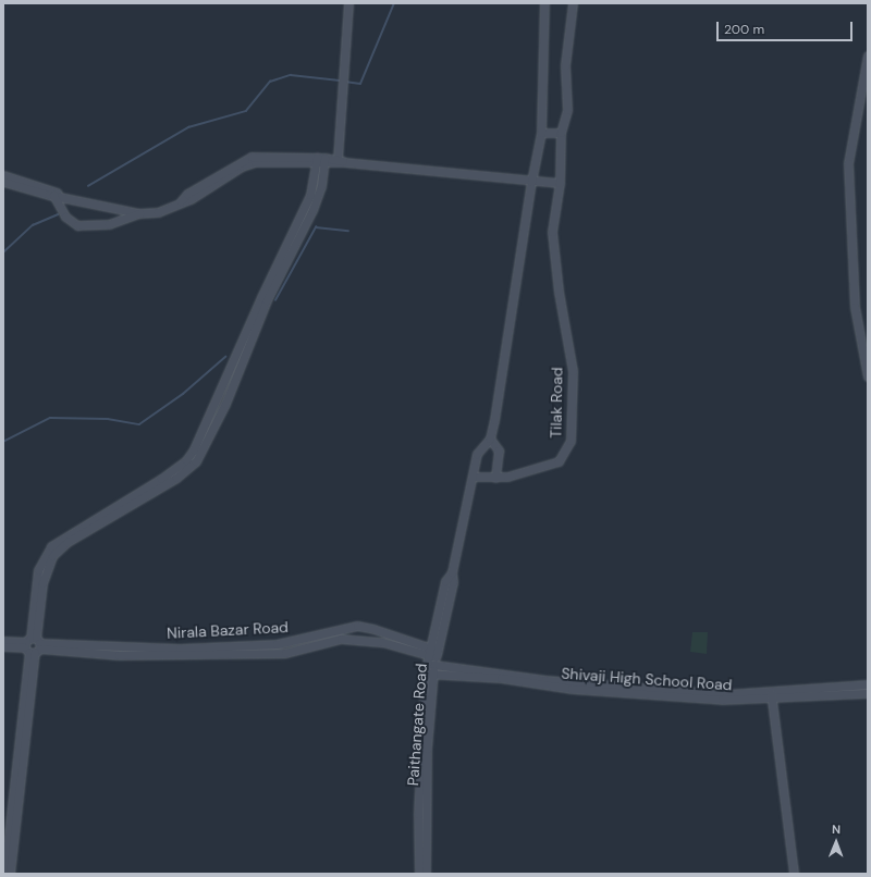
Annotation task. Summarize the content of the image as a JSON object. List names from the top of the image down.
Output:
{
  "streets": {
    "street": [
      "Tilak Road",
      "Nirala Bazar Road",
      "Shivaji High School Road",
      "Paithangate Road"
    ]
  },
  "crossings": [
    ["Tilak Road", "Paithangate Road"],
    ["Nirala Bazar Road", "Shivaji High School Road"],
    ["Nirala Bazar Road", "Paithangate Road"],
    ["Shivaji High School Road", "Paithangate Road"]
  ],
  "scale_bar": "200 m",
  "north": "top"
}
